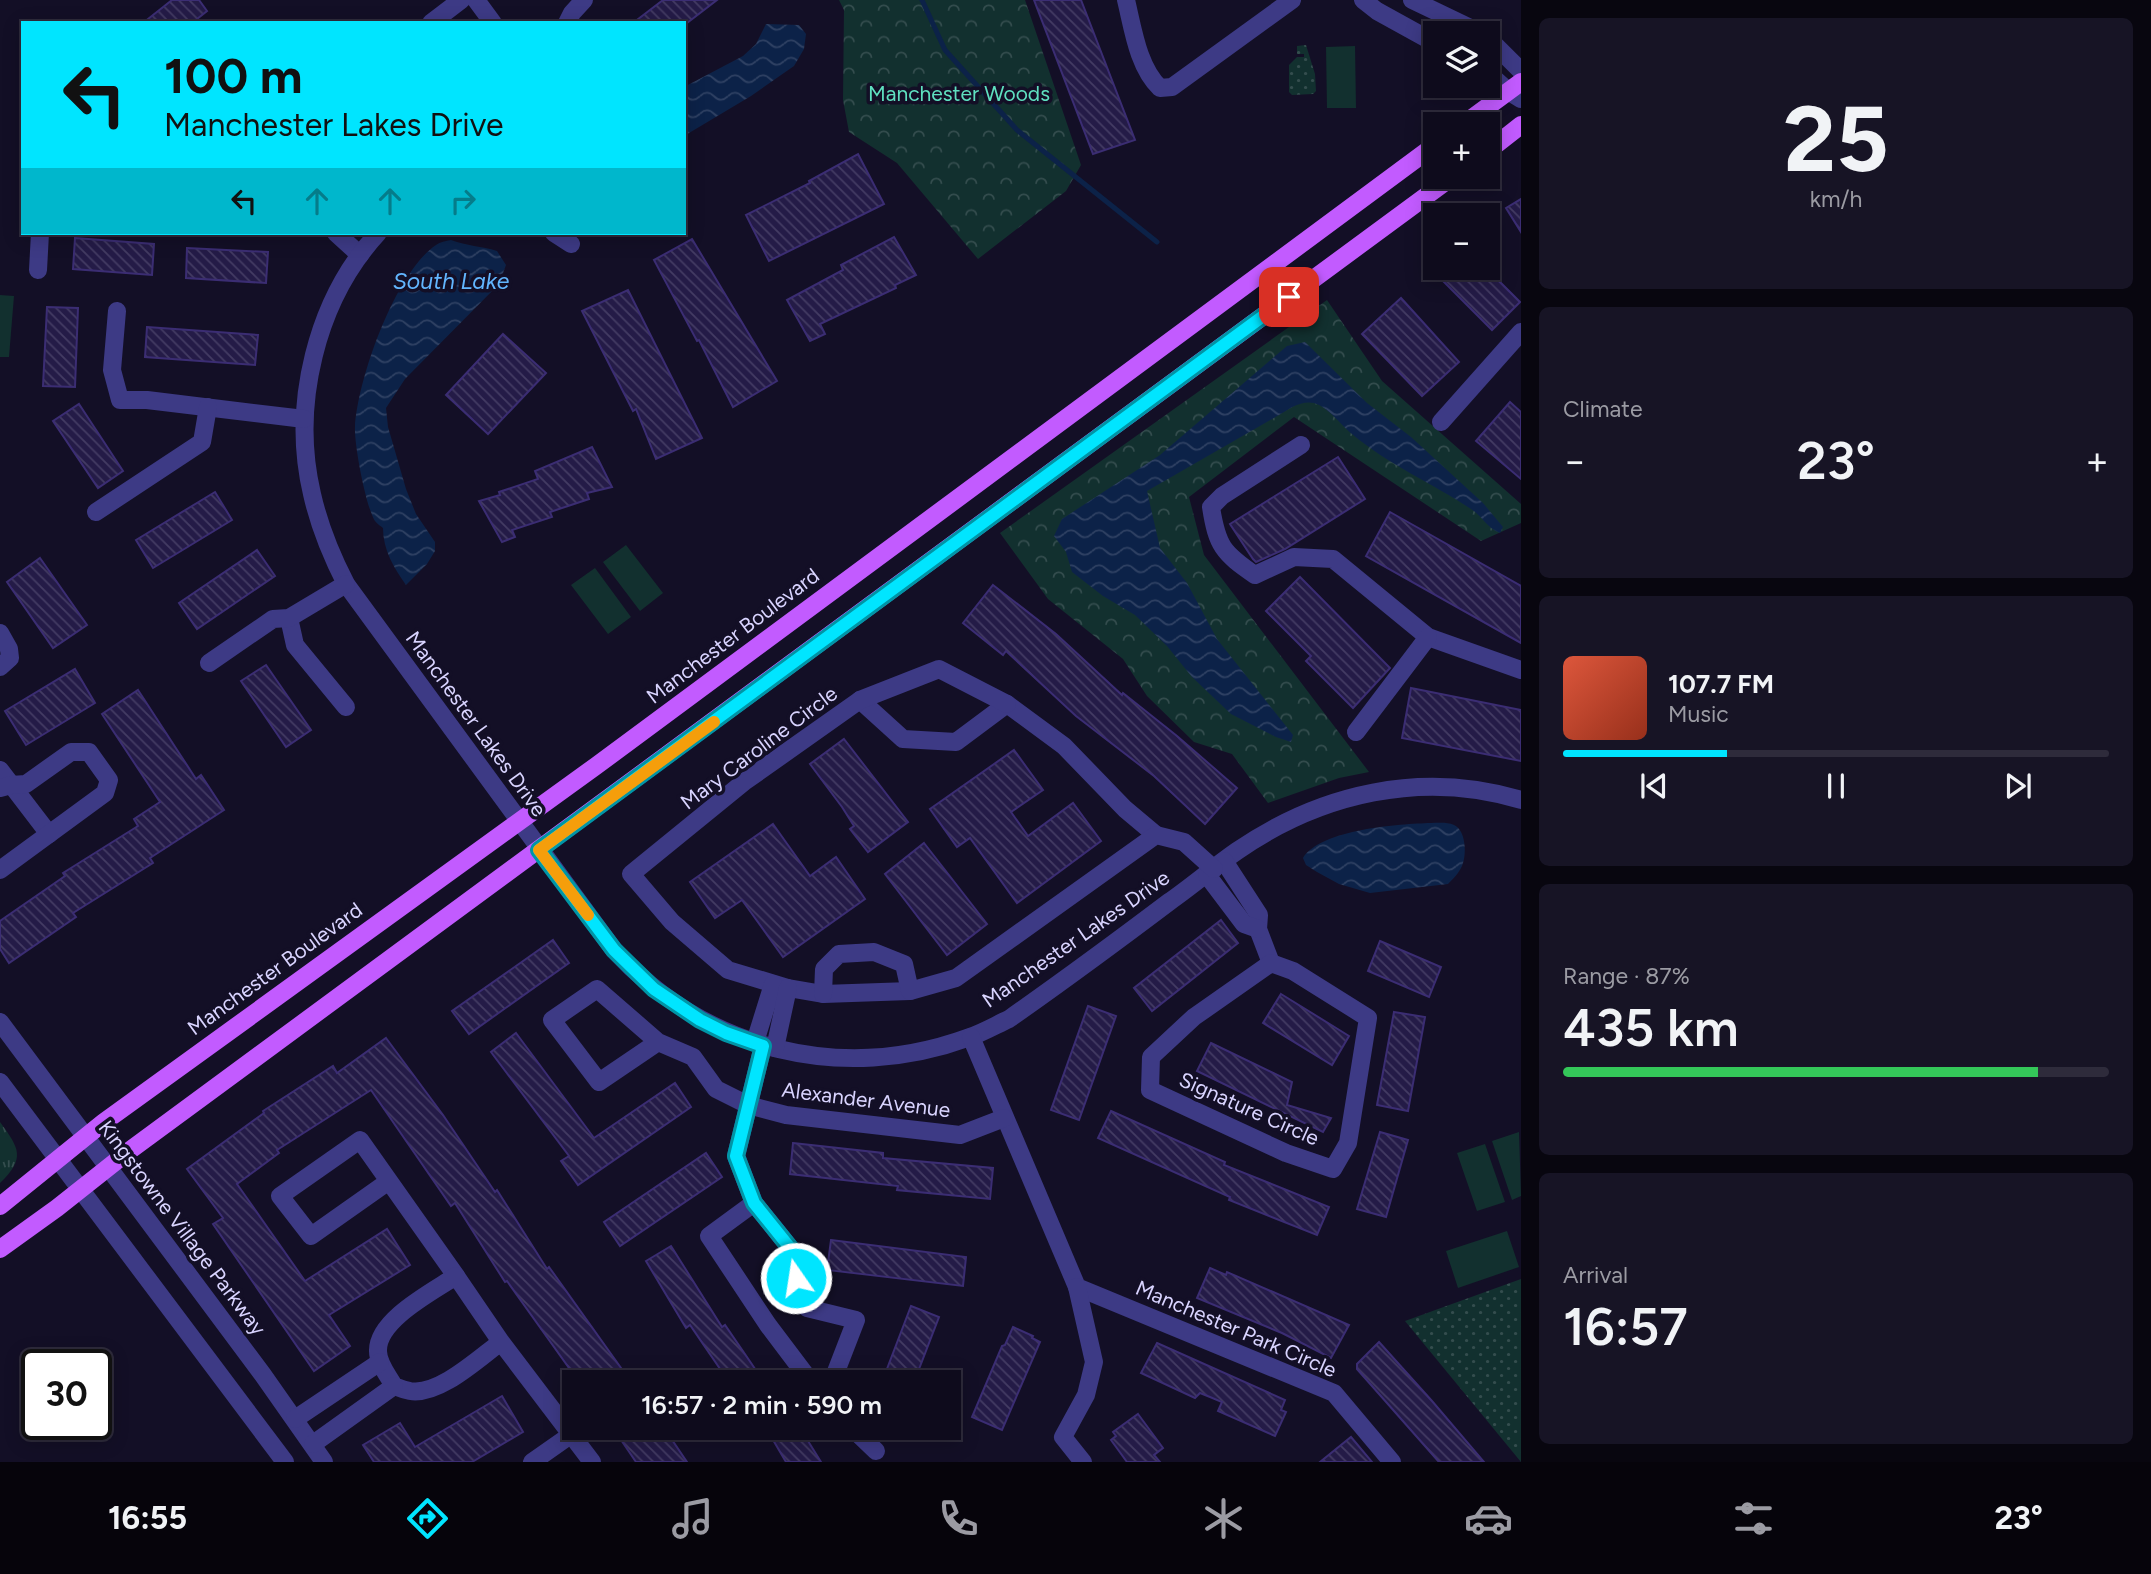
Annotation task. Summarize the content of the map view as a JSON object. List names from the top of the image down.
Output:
{
  "streets": {
    "main road": ["Manchester Boulevard"],
    "street": [
      "Manchester Lakes Drive",
      "Mary Caroline Circle",
      "Alexander Avenue",
      "Signature Circle",
      "Kingstowne Village Parkway",
      "Manchester Park Circle"
    ]
  },
  "crossings": [
    ["Manchester Boulevard", "Manchester Lakes Drive"],
    ["Manchester Boulevard", "Kingstowne Village Parkway"],
    ["Manchester Lakes Drive", "Mary Caroline Circle"]
  ],
  "water": ["South Lake"],
  "parks": ["Manchester Woods"],
  "page": {
    "tile": [
      ["25", "km/h"],
      "Climate",
      ["Range · 87%", "435 km"],
      ["Arrival", "16:57"]
    ],
    "map_buttons": ["+", "−"],
    "turn": ["100 m", "Manchester Lakes Drive"],
    "heat": ["−", "23°", "+"],
    "song": ["107.7 FM", "Music"],
    "limit": "30",
    "trip": "16:57 · 2 min · 590 m",
    "tabs": ["16:55", "23°"]
  }
}
